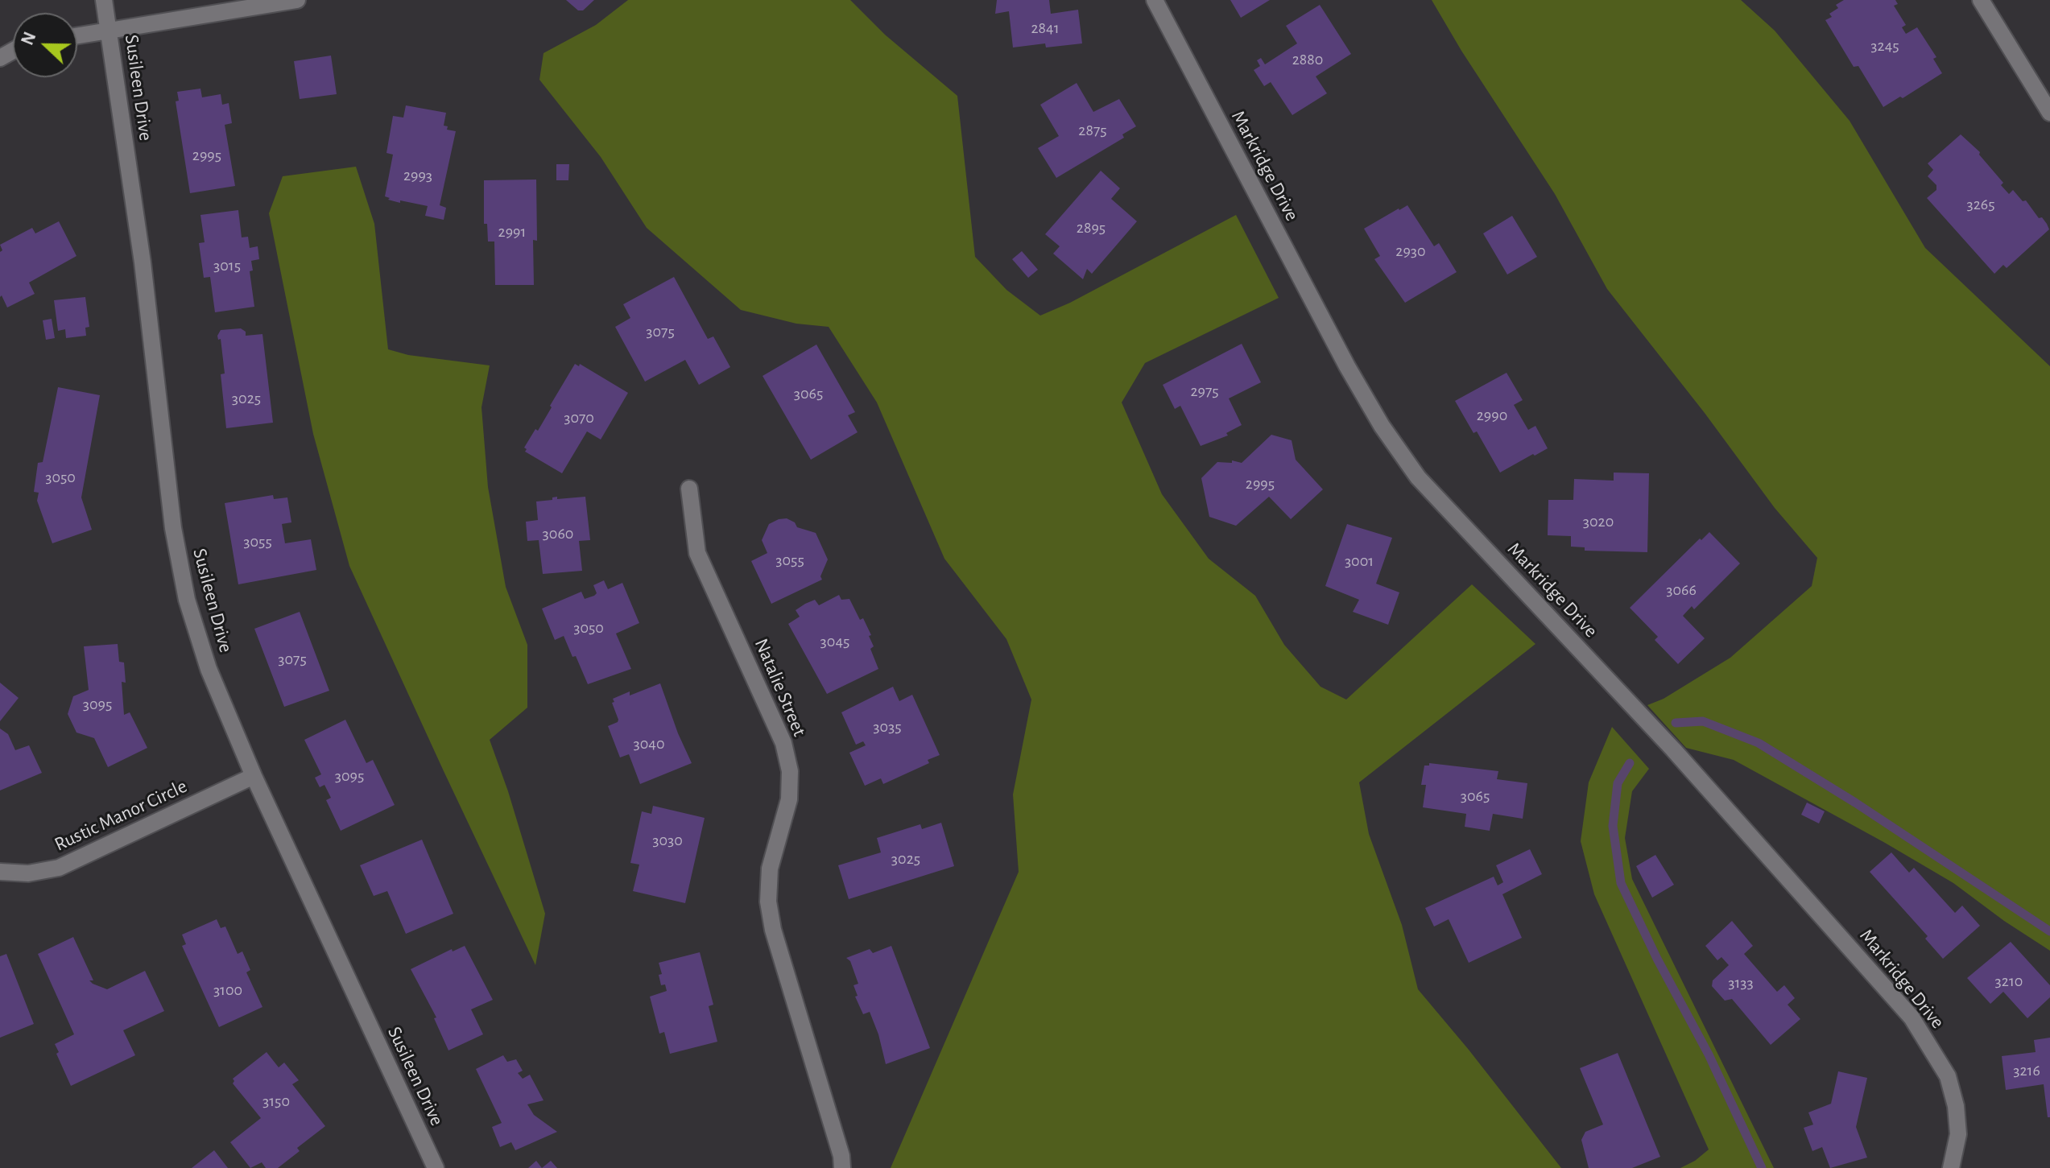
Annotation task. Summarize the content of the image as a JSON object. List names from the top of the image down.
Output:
{
  "streets": {
    "street": [
      "Susileen Drive",
      "Markridge Drive",
      "Natalie Street",
      "Rustic Manor Circle"
    ]
  },
  "crossings": [
    ["Susileen Drive", "Rustic Manor Circle"]
  ],
  "house_numbers": [
    "2841",
    "3245",
    "2880",
    "2875",
    "2995",
    "2993",
    "3265",
    "2895",
    "2991",
    "2930",
    "3015",
    "3075",
    "2975",
    "3065",
    "3025",
    "2990",
    "3070",
    "3050",
    "2995",
    "3020",
    "3060",
    "3055",
    "3055",
    "3001",
    "3066",
    "3050",
    "3045",
    "3075",
    "3095",
    "3035",
    "3040",
    "3095",
    "3065",
    "3030",
    "3025",
    "3210",
    "3133",
    "3100",
    "3216",
    "3150"
  ],
  "north": "left"
}
